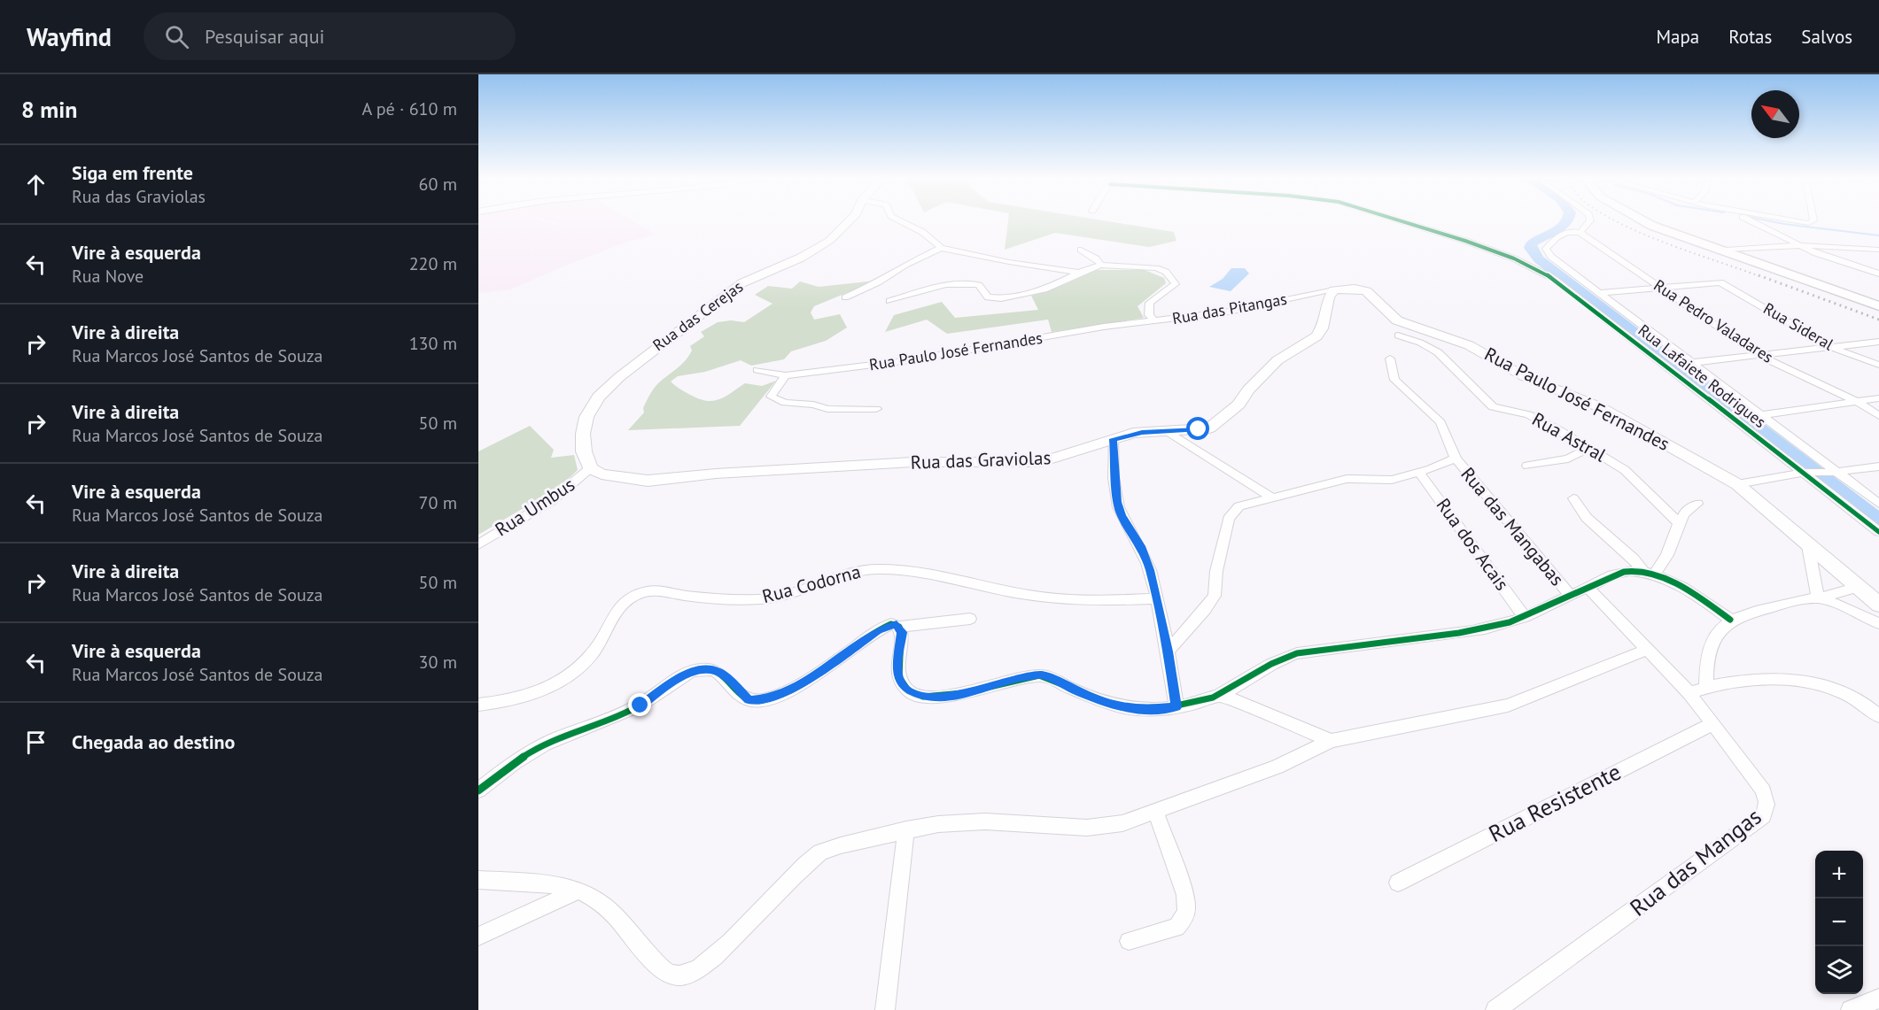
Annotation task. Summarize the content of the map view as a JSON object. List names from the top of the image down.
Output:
{
  "streets": {
    "main road": ["Rua das Cerejas", "Rua Paulo José Fernandes", "Rua das Graviolas"],
    "street": [
      "Rua das Pitangas",
      "Rua Pedro Valadares",
      "Rua Sideral",
      "Rua Lafaiete Rodrigues",
      "Rua Astral",
      "Rua Umbus",
      "Rua das Mangabas",
      "Rua dos Acais",
      "Rua Codorna",
      "Rua Resistente",
      "Rua das Mangas"
    ]
  },
  "crossings": [
    ["Rua das Pitangas", "Rua Paulo José Fernandes"],
    ["Rua das Pitangas", "Rua das Graviolas"],
    ["Rua das Cerejas", "Rua das Graviolas"],
    ["Rua das Cerejas", "Rua Umbus"],
    ["Rua Pedro Valadares", "Rua Sideral"],
    ["Rua Pedro Valadares", "Rua Lafaiete Rodrigues"],
    ["Rua Paulo José Fernandes", "Rua das Graviolas"],
    ["Rua das Graviolas", "Rua Umbus"],
    ["Rua das Mangabas", "Rua dos Acais"],
    ["Rua Resistente", "Rua das Mangas"]
  ],
  "north": "top left",
  "page": {
    "header": "Wayfind",
    "search": "Pesquisar aqui",
    "nav": ["Mapa", "Rotas", "Salvos"],
    "heading": ["8 min", "A pé · 610 m"],
    "list": [
      ["Siga em frente", "Rua das Graviolas", "60 m"],
      ["Vire à esquerda", "Rua Nove", "220 m"],
      ["Vire à direita", "Rua Marcos José Santos de Souza", "130 m"],
      ["Vire à direita", "Rua Marcos José Santos de Souza", "50 m"],
      ["Vire à esquerda", "Rua Marcos José Santos de Souza", "70 m"],
      ["Vire à direita", "Rua Marcos José Santos de Souza", "50 m"],
      ["Vire à esquerda", "Rua Marcos José Santos de Souza", "30 m"],
      "Chegada ao destino"
    ],
    "map_buttons": ["+", "−"]
  }
}
